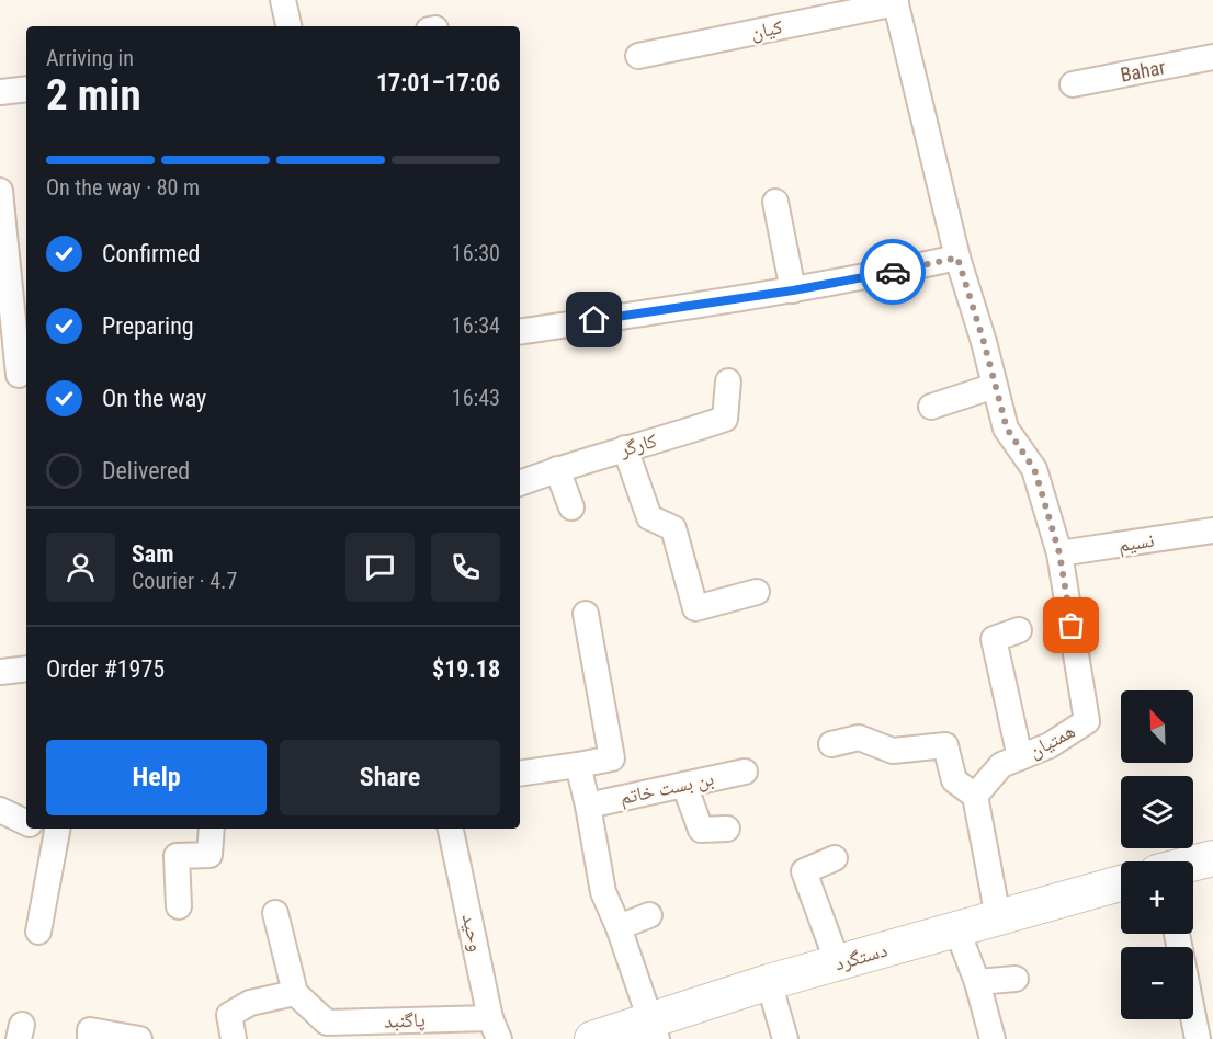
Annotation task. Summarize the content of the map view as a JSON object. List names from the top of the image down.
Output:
{
  "streets": {
    "street": [
      "کیان",
      "Bahar",
      "کارگر",
      "نسیم",
      "همتیان",
      "بن بست خاتم",
      "وحید",
      "دستگرد",
      "پاگنبد"
    ]
  },
  "crossings": [
    ["کیان", "همتیان"],
    ["نسیم", "همتیان"],
    ["وحید", "پاگنبد"]
  ],
  "north": "top left",
  "page": {
    "heading": ["2 min", "Arriving in", "17:01–17:06"],
    "panel": [
      "Sam",
      "Courier · 4.7",
      "Order #1975",
      "$19.18"
    ],
    "bar": "On the way · 80 m",
    "list": [
      ["Confirmed", "16:30"],
      ["Preparing", "16:34"],
      ["On the way", "16:43"],
      "Delivered"
    ],
    "map_buttons": ["+", "−"],
    "buttons": ["Help", "Share"]
  }
}
